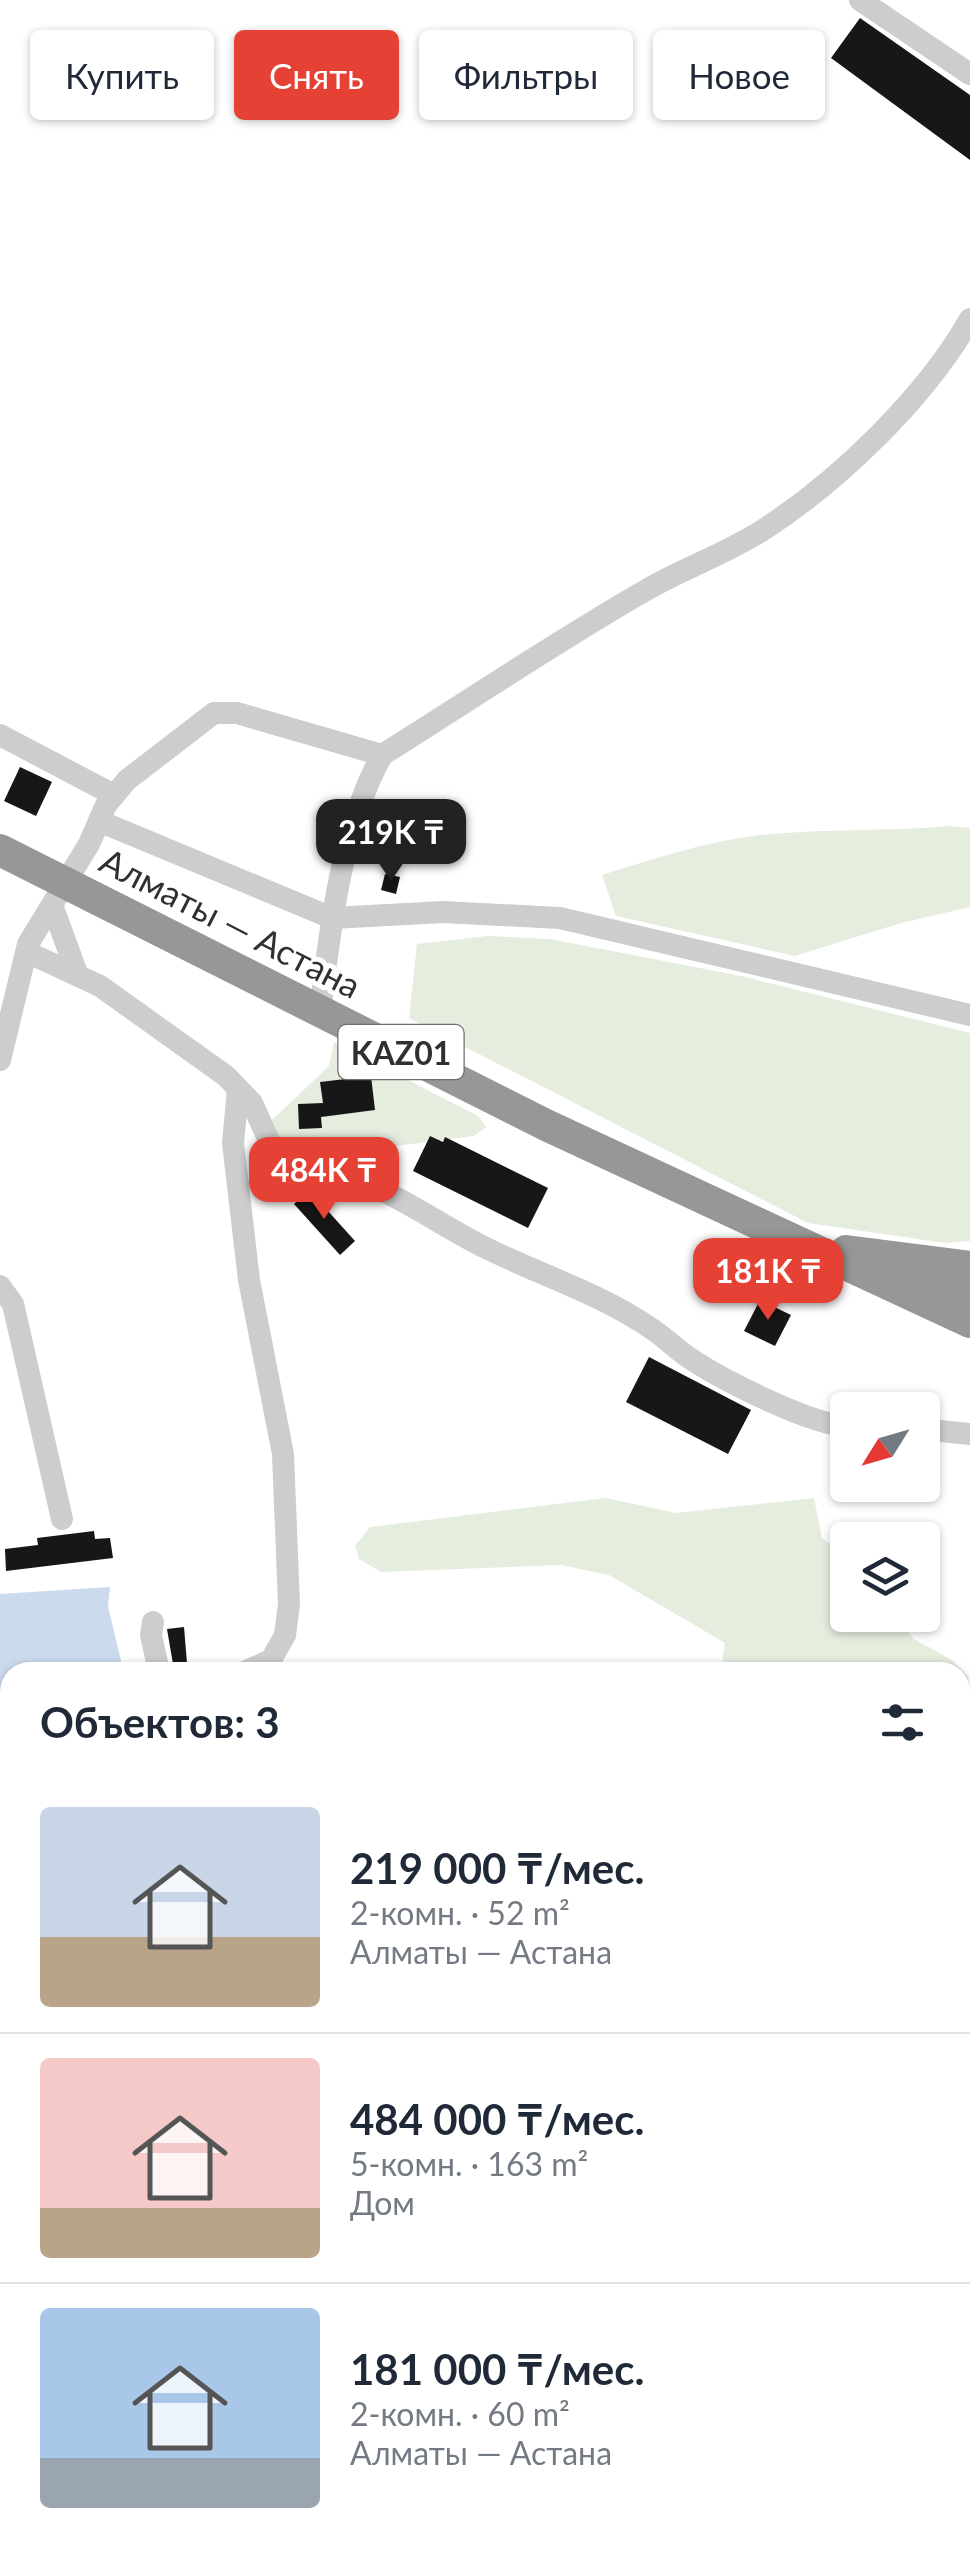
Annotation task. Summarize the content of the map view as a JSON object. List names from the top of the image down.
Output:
{
  "streets": {
    "highway": ["Алматы — Астана", "KАZ01"]
  },
  "crossings": [
    ["Алматы — Астана", "KАZ01"]
  ],
  "north": "bottom left",
  "page": {
    "chip": [
      "Купить",
      "Снять",
      "Фильтры",
      "Новое"
    ],
    "price": ["219K ₸", "484K ₸", "181K ₸"],
    "heading": "Объектов: 3",
    "list": [
      {
        "name": "219 000 ₸/мес.",
        "note": "2-комн. · 52 m² · Алматы — Астана"
      },
      {
        "name": "484 000 ₸/мес.",
        "note": "5-комн. · 163 m² · Дом"
      },
      {
        "name": "181 000 ₸/мес.",
        "note": "2-комн. · 60 m² · Алматы — Астана"
      }
    ]
  }
}
